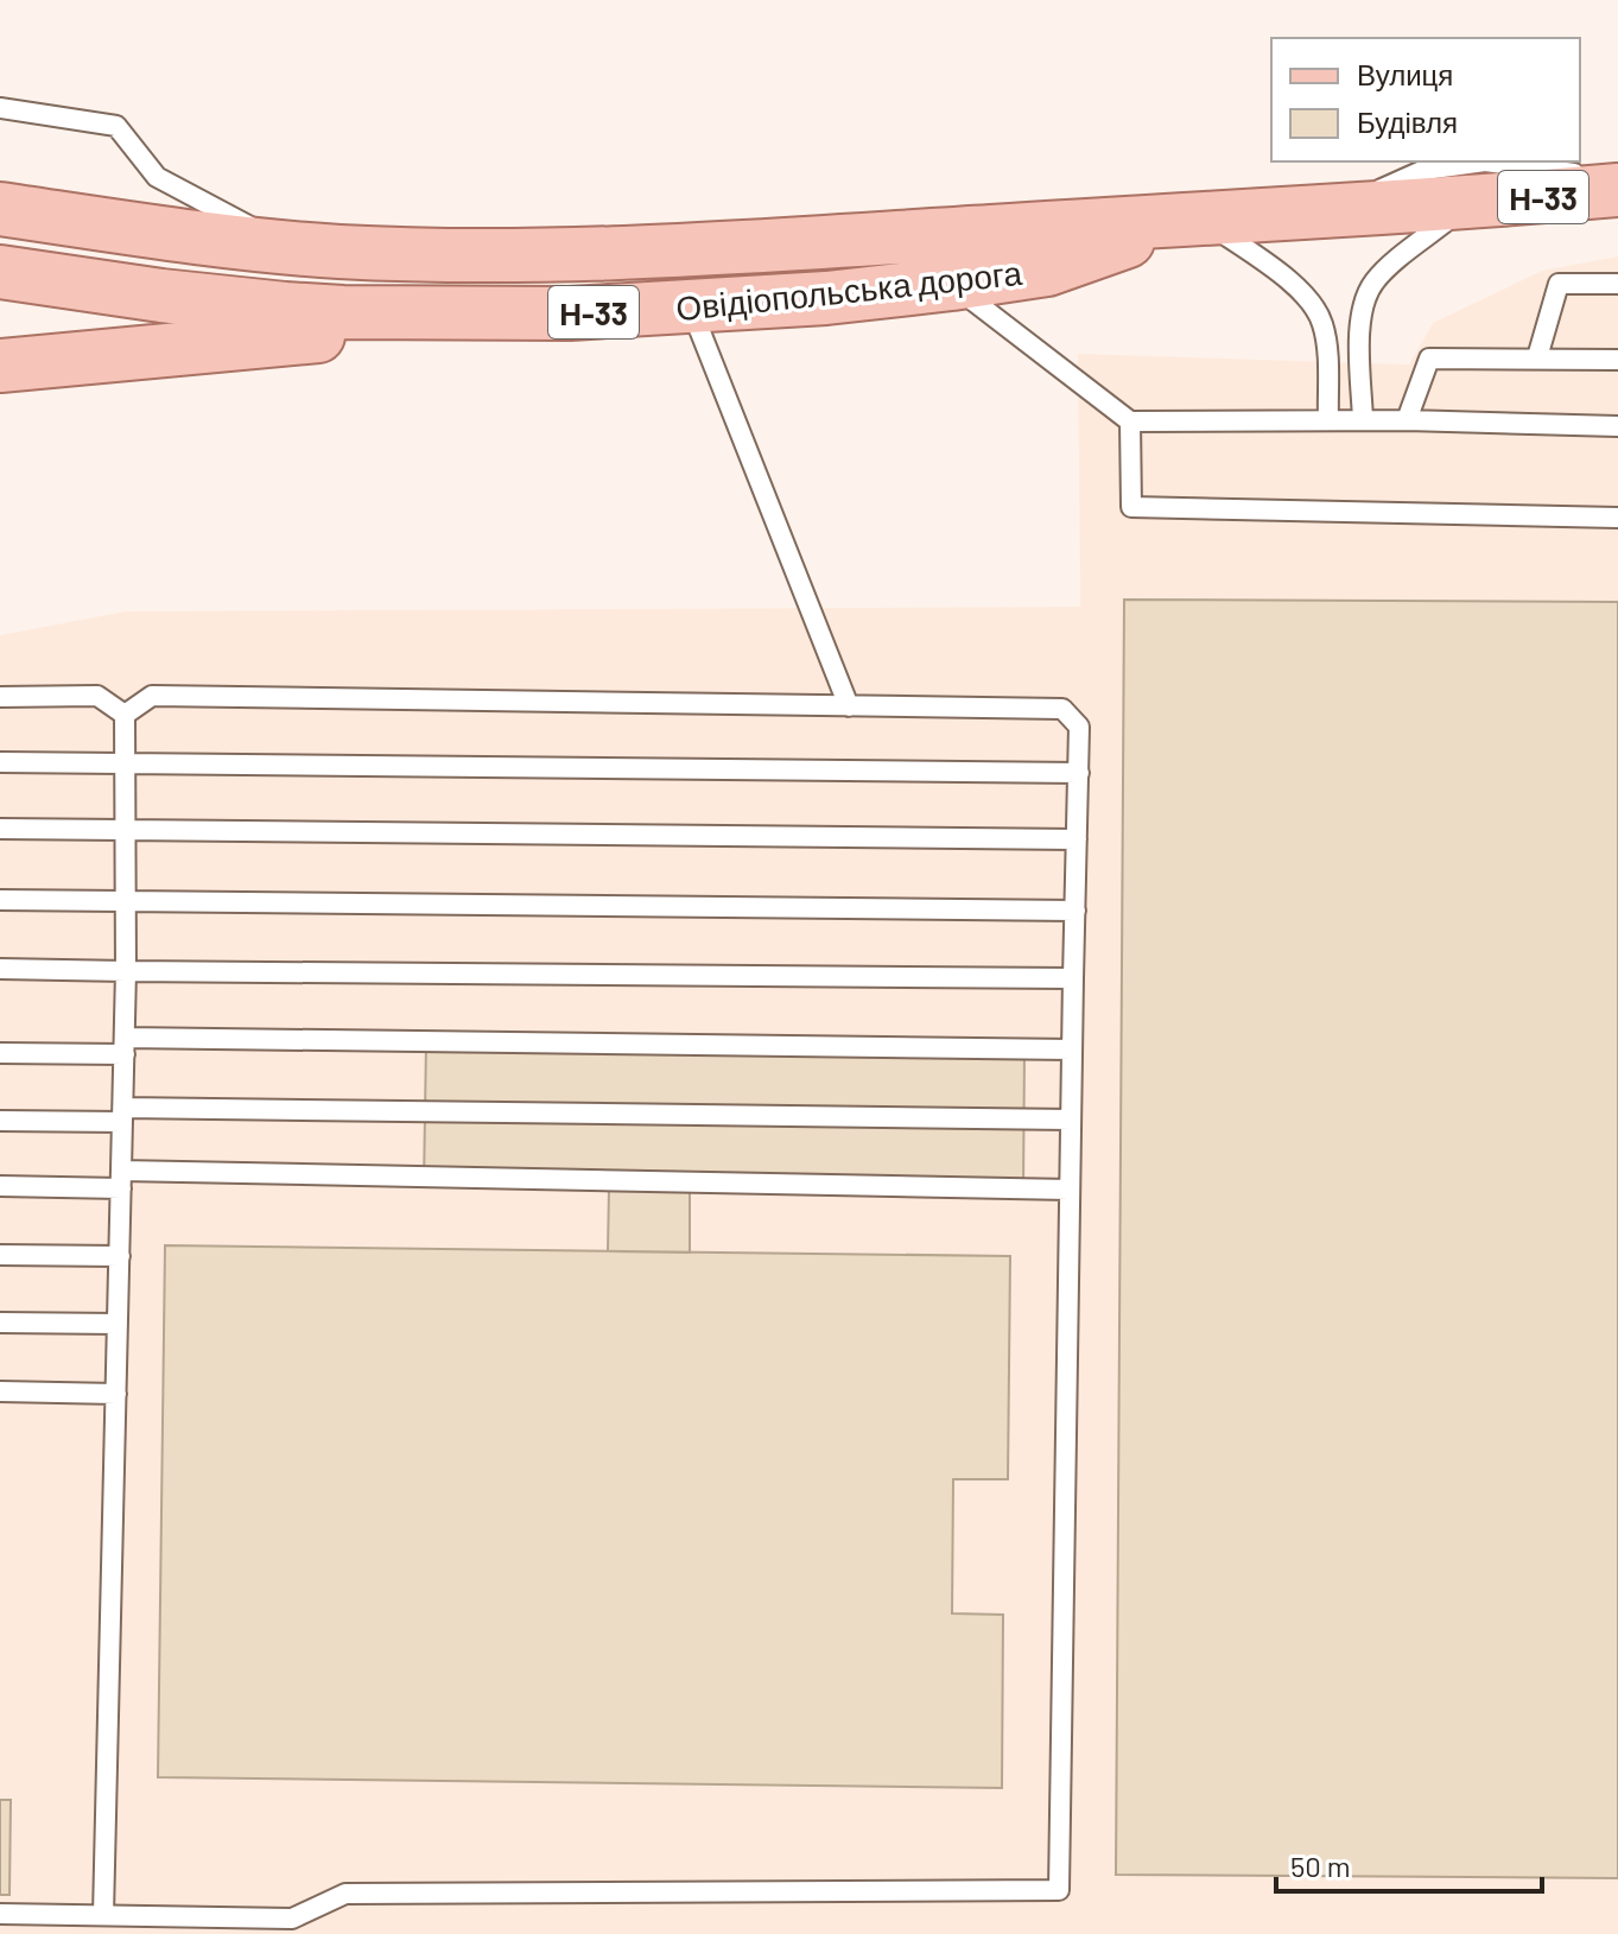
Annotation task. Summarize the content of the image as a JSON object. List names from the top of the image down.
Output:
{
  "streets": {
    "main road": ["Н-33", "Овідіопольська дорога"]
  },
  "legend": ["Вулиця", "Будівля"],
  "scale_bar": "50 m"
}
